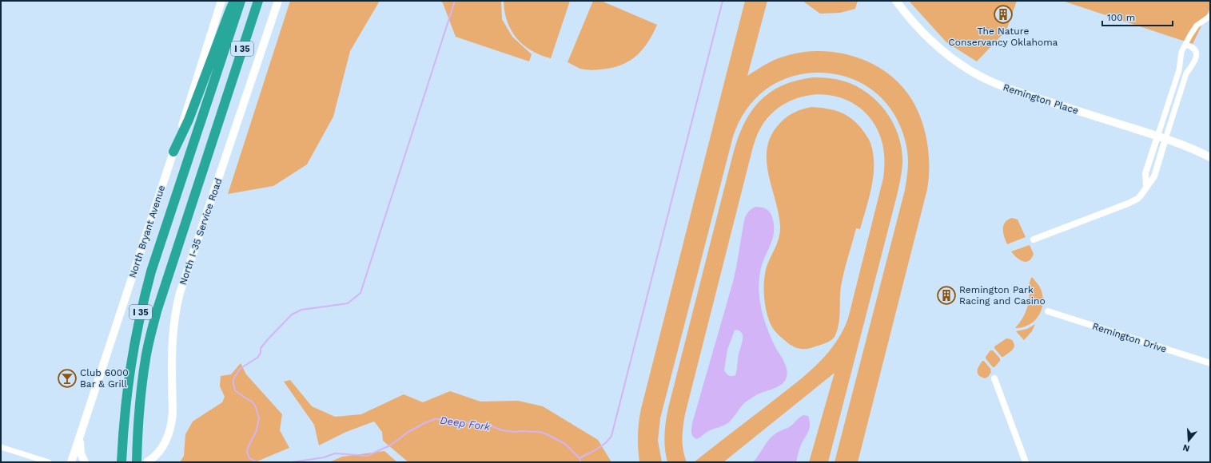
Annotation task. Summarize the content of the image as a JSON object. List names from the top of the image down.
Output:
{
  "streets": {
    "highway": ["I 35"],
    "main road": ["Remington Place", "North Bryant Avenue", "North I-35 Service Road"],
    "street": ["Remington Drive"]
  },
  "water": ["Deep Fork"],
  "places": {
    "building": ["The Nature Conservancy Oklahoma", "Remington Park Racing and Casino"],
    "bar": ["Club 6000 Bar & Grill"]
  },
  "scale_bar": "100 m",
  "north": "bottom"
}
